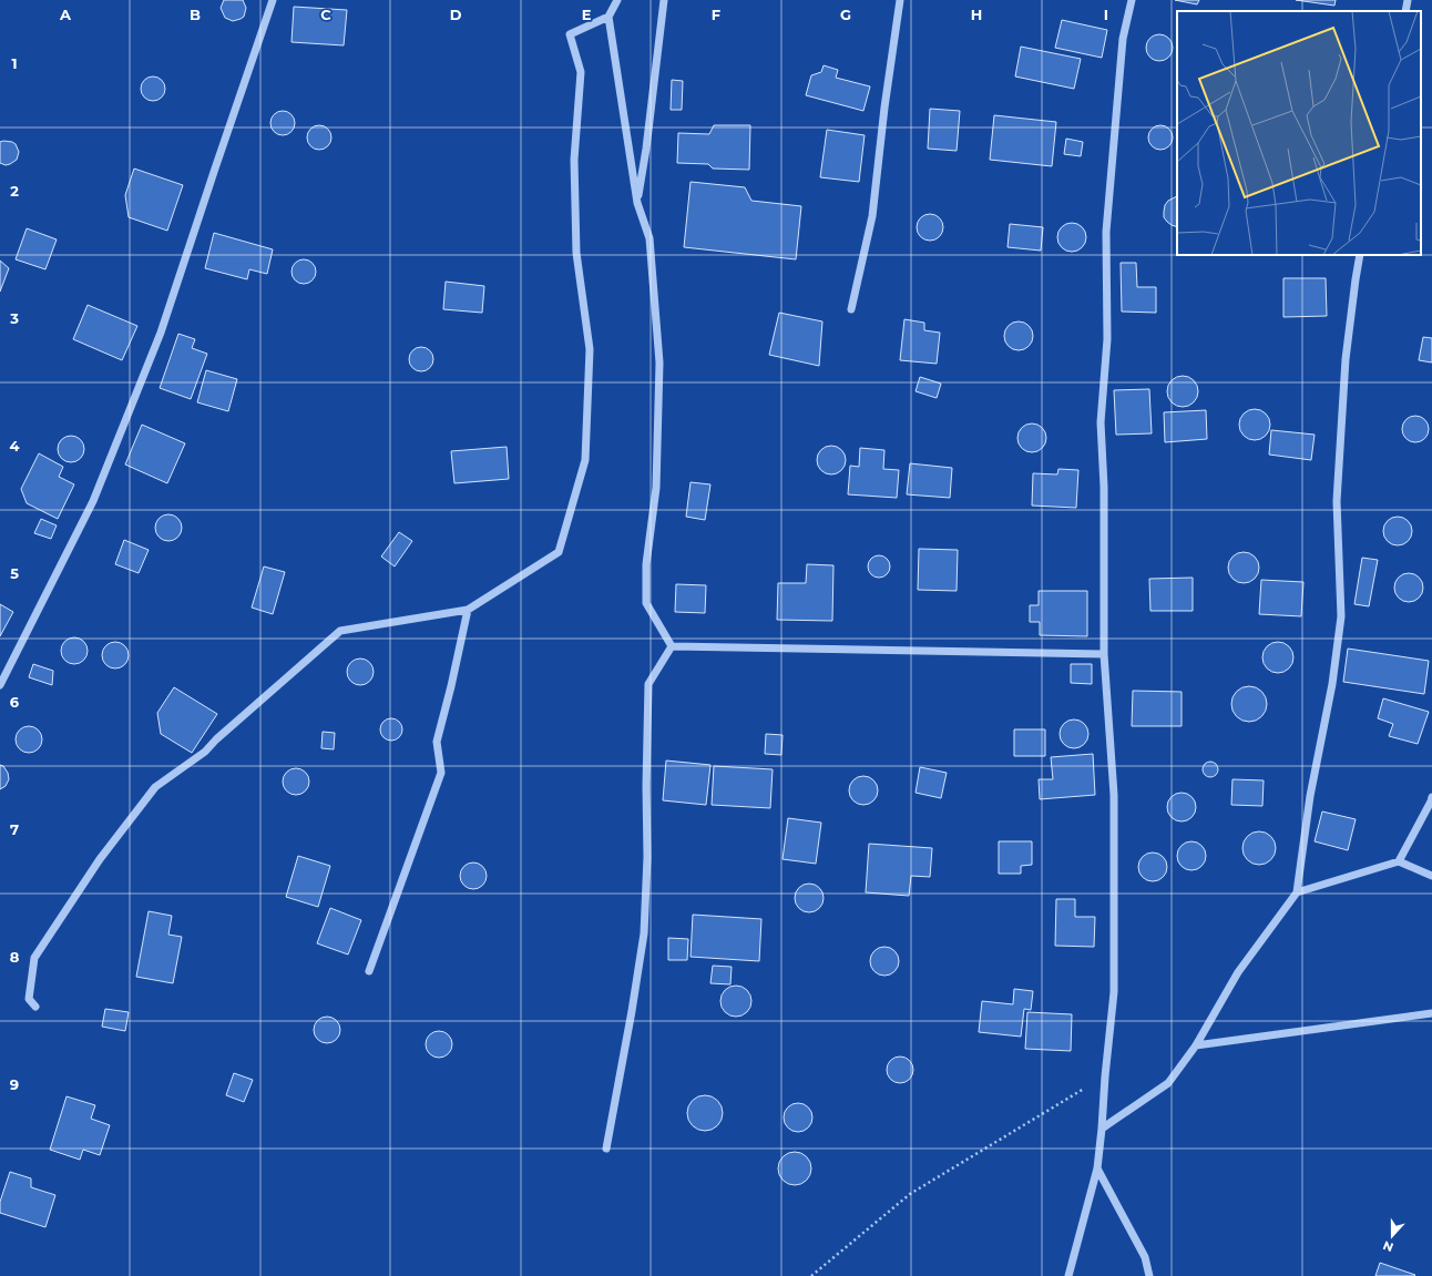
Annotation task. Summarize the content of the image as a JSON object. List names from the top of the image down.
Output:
{
  "north": "bottom",
  "grid": {
    "columns": [
      "A",
      "B",
      "C",
      "D",
      "E",
      "F",
      "G",
      "H",
      "I"
    ],
    "rows": [
      "1",
      "2",
      "3",
      "4",
      "5",
      "6",
      "7",
      "8",
      "9"
    ]
  }
}
